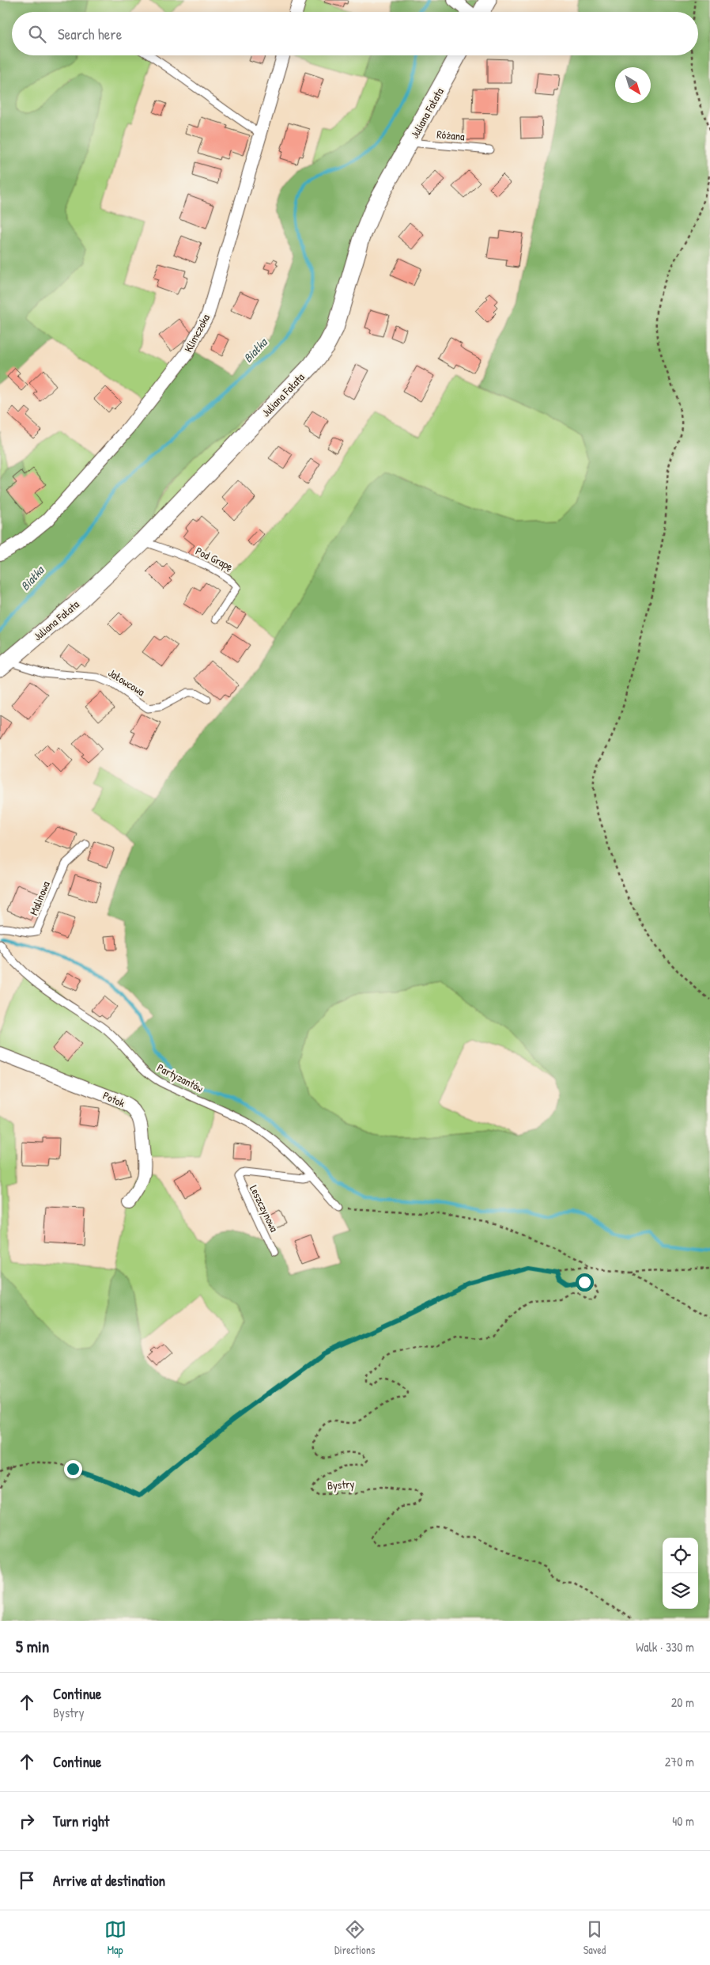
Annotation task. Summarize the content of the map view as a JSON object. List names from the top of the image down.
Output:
{
  "streets": {
    "street": ["Juliana Fałata", "Klimczoka", "Potok"],
    "lane": [
      "Różana",
      "Pod Grapę",
      "Jałowcowa",
      "Malinowa",
      "Partyzantów",
      "Leszczynowa"
    ],
    "path": ["Bystry"]
  },
  "crossings": [
    ["Juliana Fałata", "Różana"],
    ["Juliana Fałata", "Pod Grapę"],
    ["Juliana Fałata", "Jałowcowa"],
    ["Partyzantów", "Leszczynowa"]
  ],
  "water": ["Białka"],
  "north": "bottom right",
  "page": {
    "search": "Search here",
    "heading": ["5 min", "Walk · 330 m"],
    "list": [
      ["Continue", "Bystry", "20 m"],
      ["Continue", "270 m"],
      ["Turn right", "40 m"],
      "Arrive at destination"
    ],
    "nav": ["Map", "Directions", "Saved"]
  }
}
